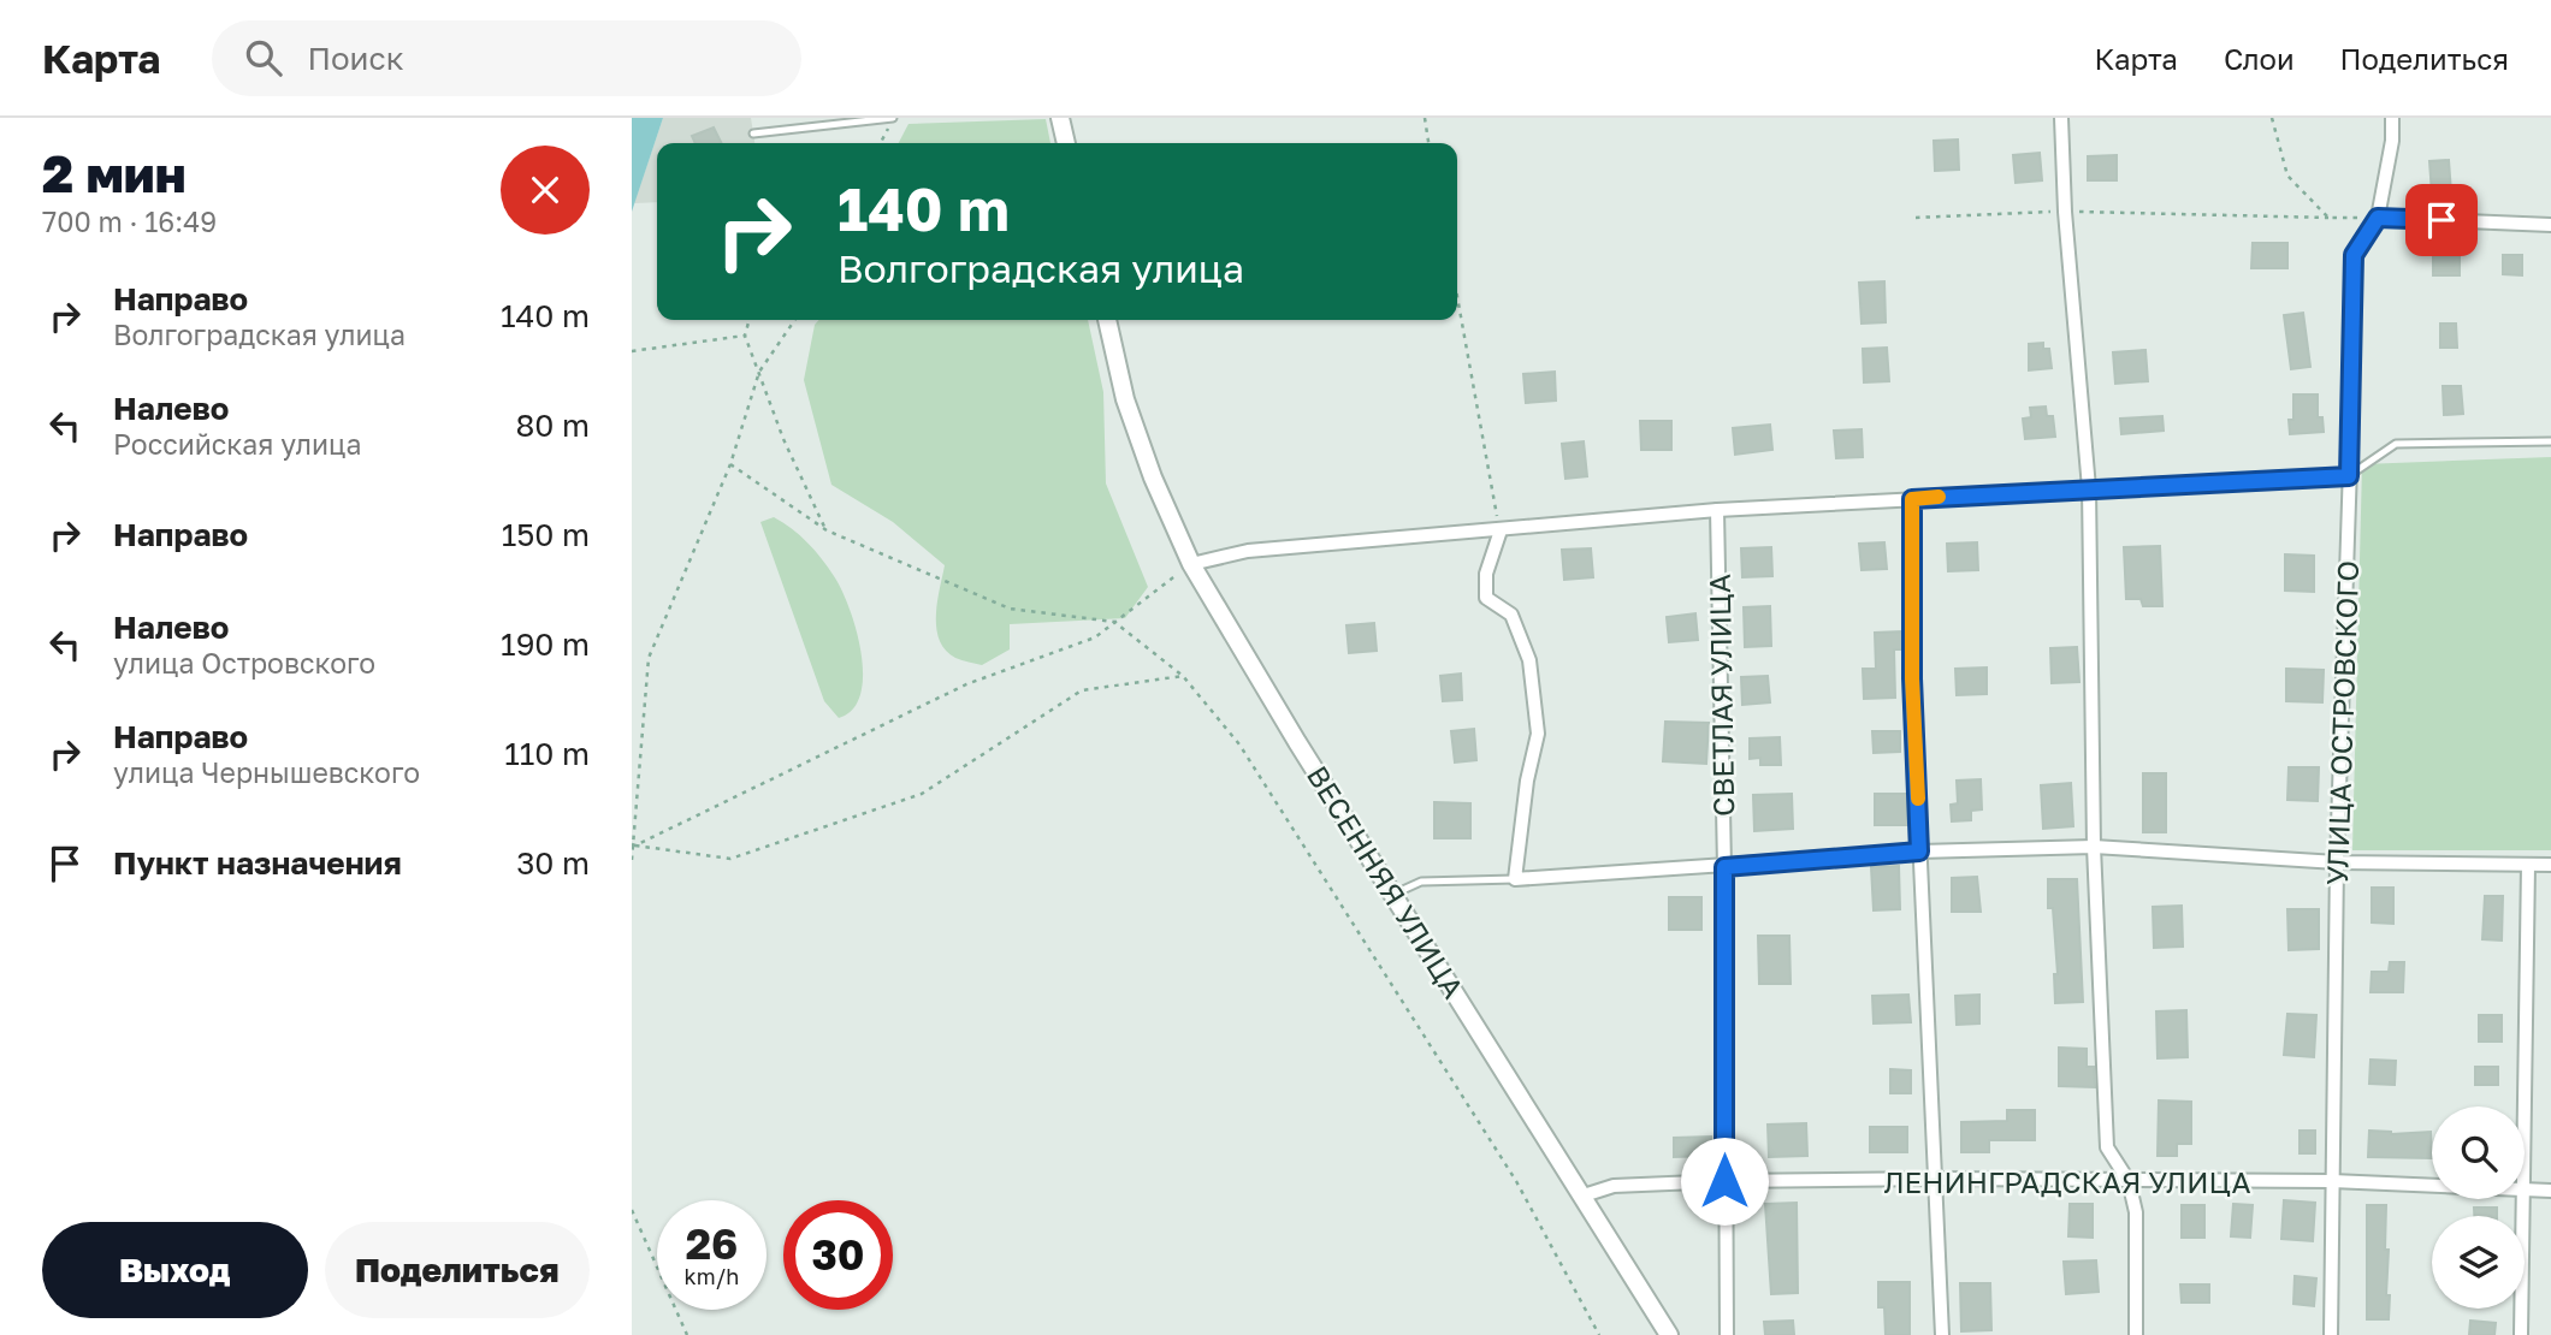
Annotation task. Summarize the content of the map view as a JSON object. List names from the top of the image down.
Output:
{
  "streets": {
    "street": [
      "СВЕТЛАЯ УЛИЦА",
      "УЛИЦА ОСТРОВСКОГО",
      "ВЕСЕННЯЯ УЛИЦА",
      "ЛЕНИНГРАДСКАЯ УЛИЦА"
    ]
  },
  "crossings": [
    ["СВЕТЛАЯ УЛИЦА", "ЛЕНИНГРАДСКАЯ УЛИЦА"],
    ["УЛИЦА ОСТРОВСКОГО", "ЛЕНИНГРАДСКАЯ УЛИЦА"],
    ["ВЕСЕННЯЯ УЛИЦА", "ЛЕНИНГРАДСКАЯ УЛИЦА"]
  ],
  "page": {
    "header": "Карта",
    "search": "Поиск",
    "nav": ["Карта", "Слои", "Поделиться"],
    "heading": ["2 мин", "700 m · 16:49"],
    "turn": ["140 m", "Волгоградская улица"],
    "list": [
      {
        "name": "Направо",
        "note": "Волгоградская улица",
        "value": "140 m"
      },
      {
        "name": "Налево",
        "note": "Российская улица",
        "value": "80 m"
      },
      {
        "name": "Направо",
        "value": "150 m"
      },
      {
        "name": "Налево",
        "note": "улица Островского",
        "value": "190 m"
      },
      {
        "name": "Направо",
        "note": "улица Чернышевского",
        "value": "110 m"
      },
      {
        "name": "Пункт назначения",
        "value": "30 m"
      }
    ],
    "speed": "26 km/h",
    "limit": "30",
    "buttons": ["Выход", "Поделиться"]
  }
}
